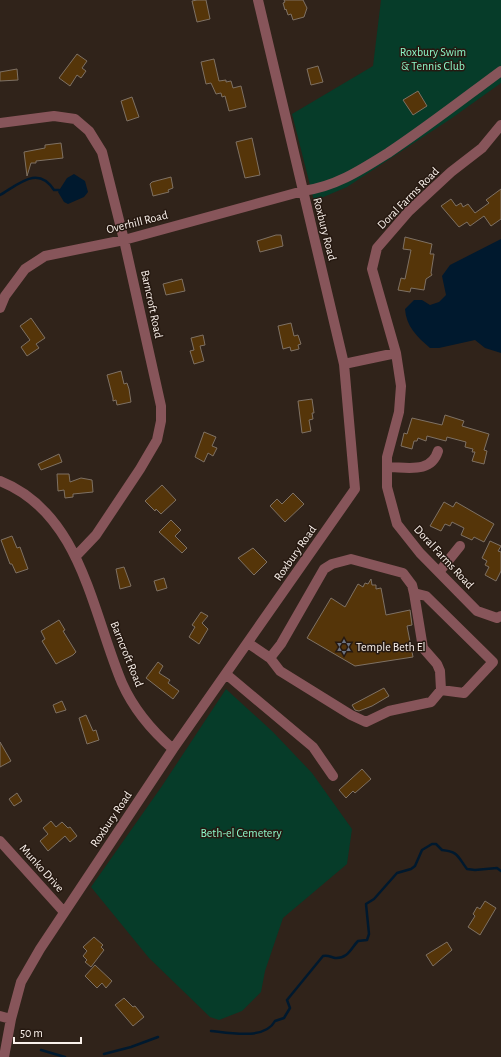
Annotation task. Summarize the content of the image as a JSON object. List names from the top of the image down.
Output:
{
  "streets": {
    "street": [
      "Doral Farms Road",
      "Overhill Road",
      "Roxbury Road",
      "Barncroft Road",
      "Munko Drive"
    ]
  },
  "crossings": [
    ["Overhill Road", "Roxbury Road"],
    ["Overhill Road", "Barncroft Road"],
    ["Roxbury Road", "Barncroft Road"],
    ["Roxbury Road", "Munko Drive"]
  ],
  "parks": ["Roxbury Swim & Tennis Club", "Beth-el Cemetery"],
  "places": {
    "synagogue": ["Temple Beth El"]
  },
  "scale_bar": "50 m"
}
